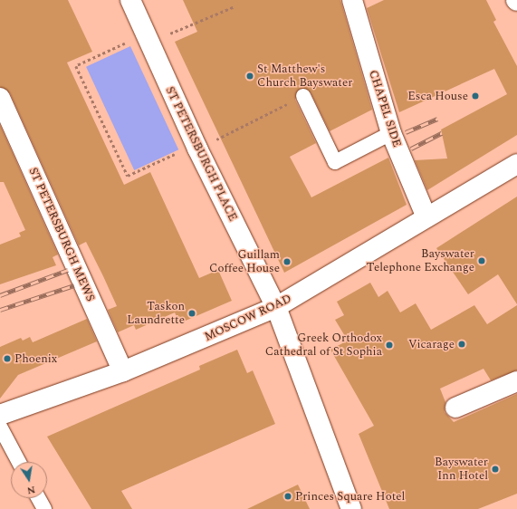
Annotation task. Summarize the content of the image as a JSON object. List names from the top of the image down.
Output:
{
  "streets": {
    "street": [
      "CHAPEL SIDE",
      "ST PETERSBURGH PLACE",
      "ST PETERSBURGH MEWS",
      "MOSCOW ROAD"
    ]
  },
  "crossings": [
    ["CHAPEL SIDE", "MOSCOW ROAD"],
    ["ST PETERSBURGH PLACE", "MOSCOW ROAD"],
    ["ST PETERSBURGH MEWS", "MOSCOW ROAD"]
  ],
  "places": [
    "St Matthew's Church Bayswater",
    "Esca House",
    "Bayswater Telephone Exchange",
    "Guillam Coffee House",
    "Taskon Laundrette",
    "Vicarage",
    "Greek Orthodox Cathedral of St Sophia",
    "Phoenix",
    "Bayswater Inn Hotel",
    "Princes Square Hotel"
  ],
  "north": "bottom"
}
